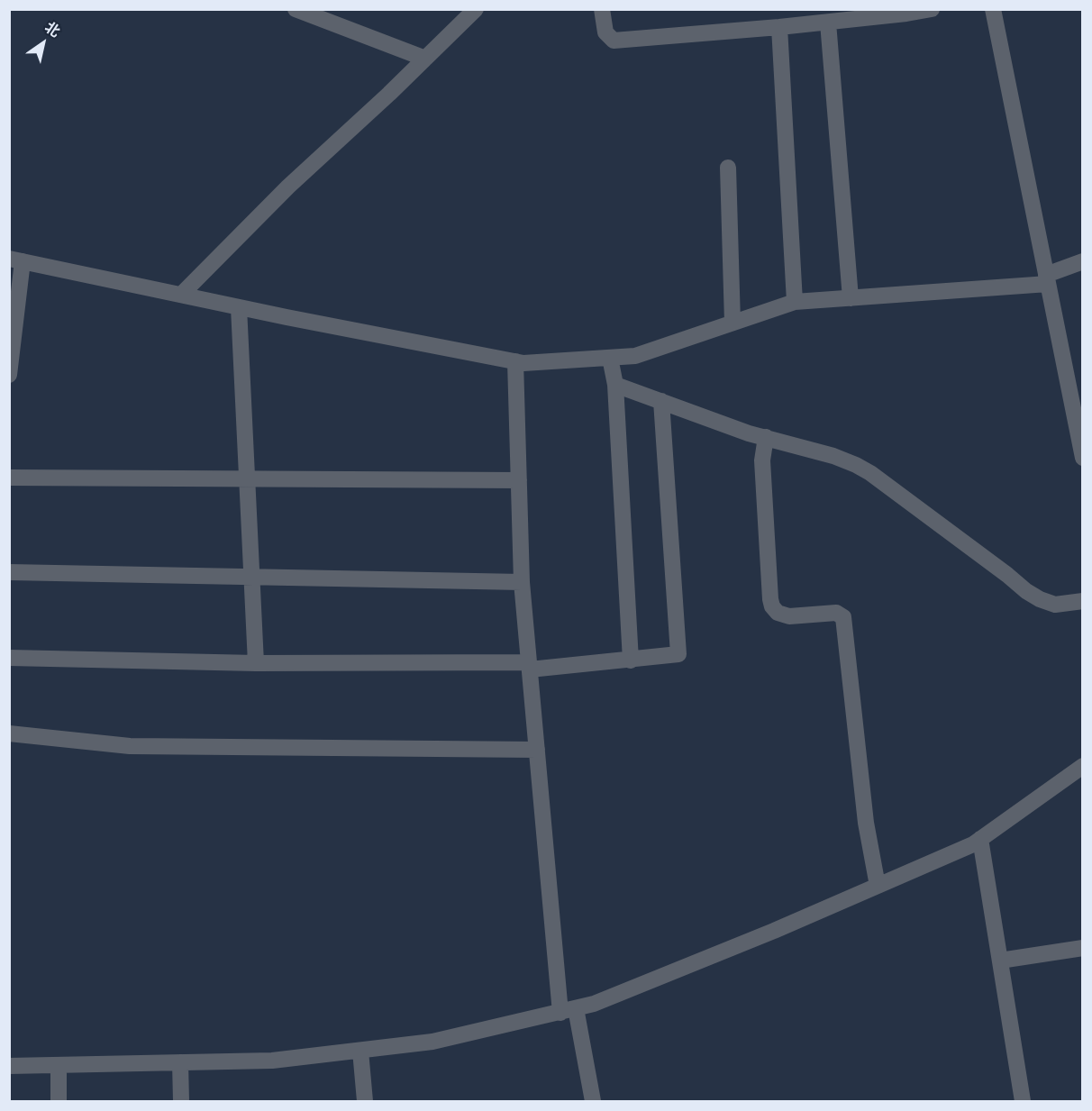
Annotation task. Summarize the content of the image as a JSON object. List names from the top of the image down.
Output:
{
  "north": "top right"
}
